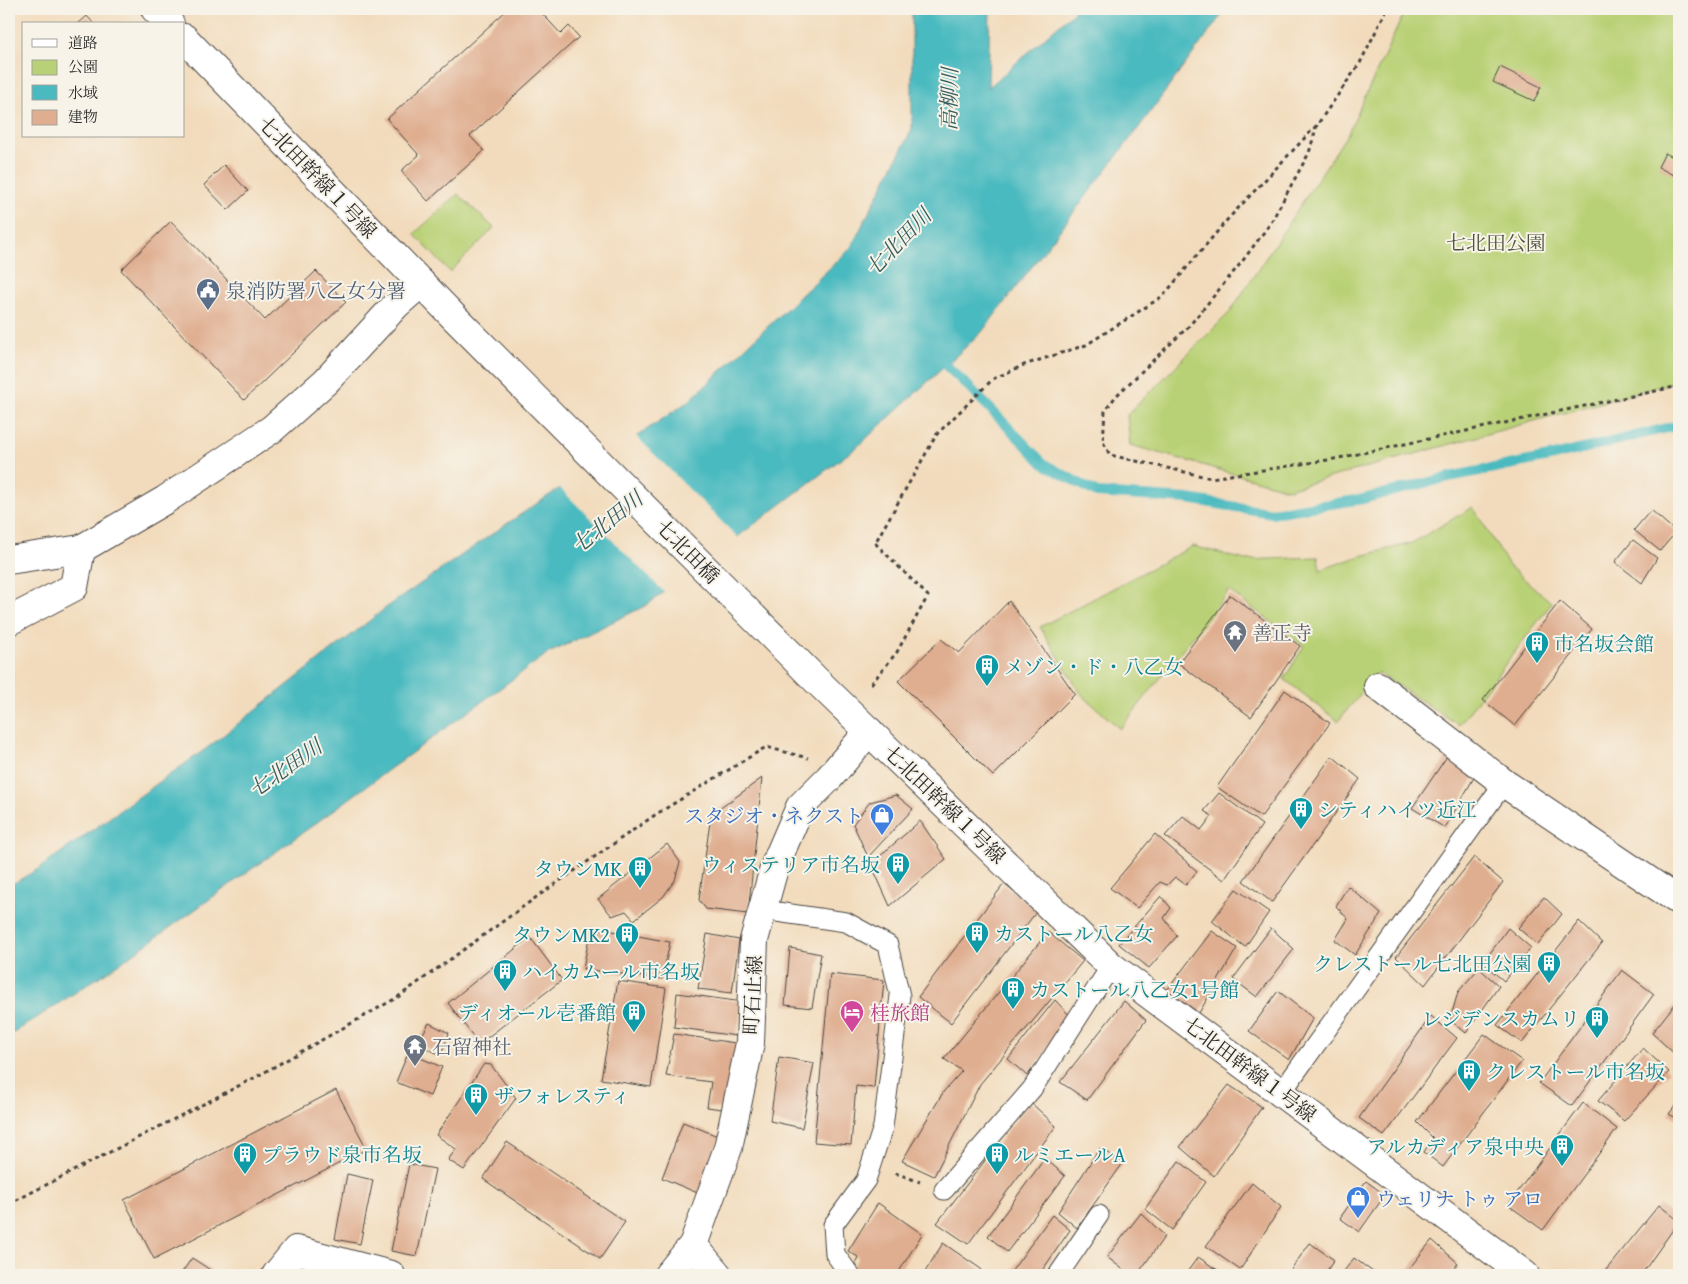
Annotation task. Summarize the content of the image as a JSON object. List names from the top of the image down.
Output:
{
  "streets": {
    "street": ["七北田幹線１号線", "七北田橋", "町石止線"]
  },
  "crossings": [
    ["七北田幹線１号線", "七北田橋"],
    ["七北田幹線１号線", "町石止線"]
  ],
  "water": ["高柳川", "七北田川"],
  "parks": ["七北田公園"],
  "places": {
    "public building": ["泉消防署八乙女分署"],
    "temple": ["善正寺", "石留神社"],
    "building": [
      "市名坂会館",
      "メゾン・ド・八乙女",
      "シティハイツ近江",
      "ウィステリア市名坂",
      "タウンMK",
      "カストール八乙女",
      "タウンMK2",
      "クレストール七北田公園",
      "ハイカムール市名坂",
      "カストール八乙女1号館",
      "ディオール壱番館",
      "レジデンスカムリ",
      "クレストール市名坂",
      "ザフォレスティ",
      "アルカディア泉中央",
      "プラウド泉市名坂",
      "ルミエールA"
    ],
    "shop": ["スタジオ・ネクスト", "ウェリナ トゥ アロ"],
    "hotel": ["桂旅館"]
  },
  "legend": [
    "道路",
    "公園",
    "水域",
    "建物"
  ]
}
